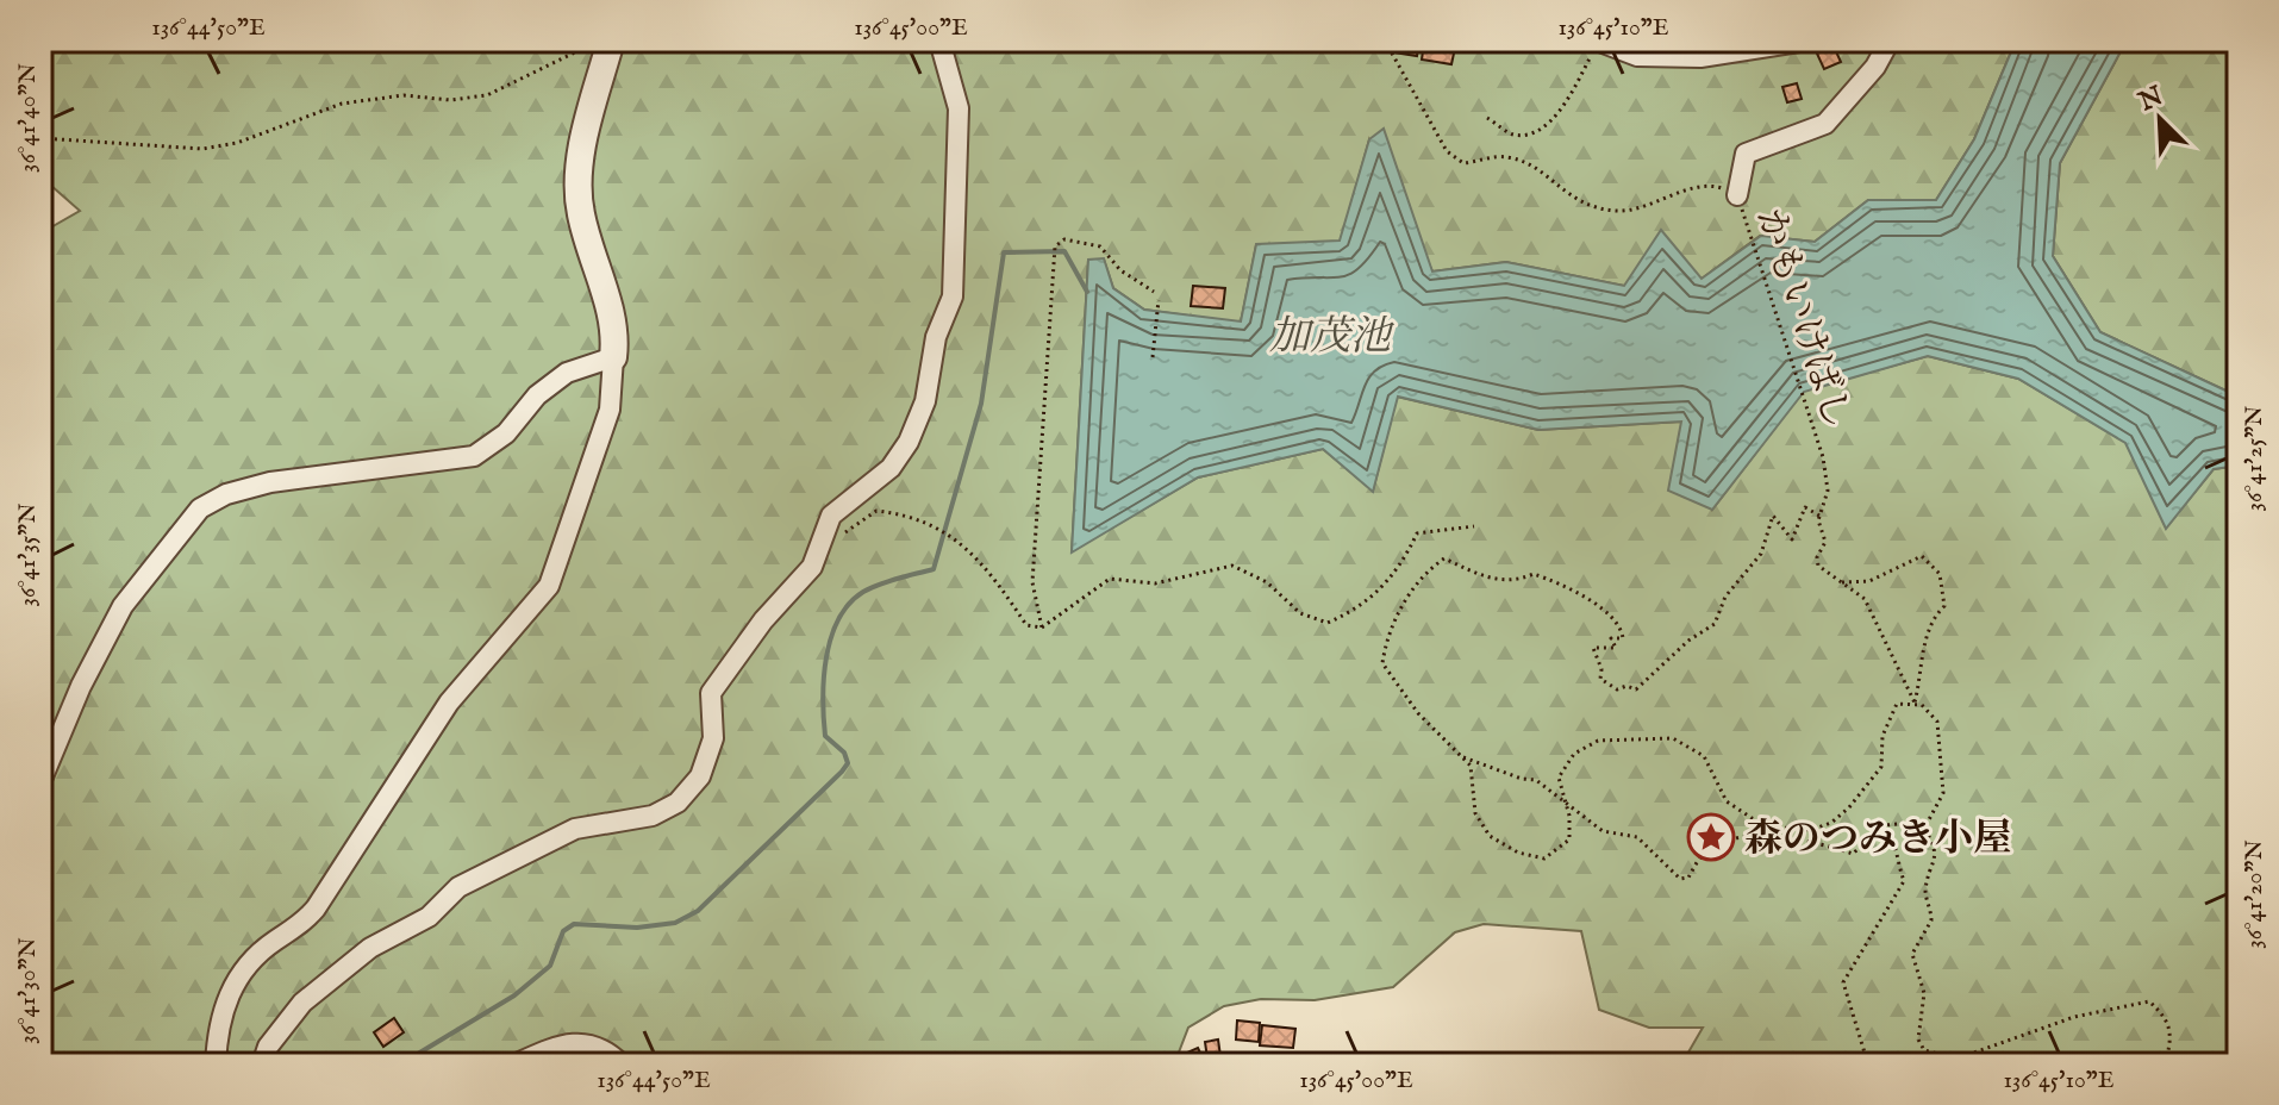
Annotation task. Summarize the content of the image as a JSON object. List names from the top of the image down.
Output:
{
  "streets": {
    "path": ["かもいけばし"]
  },
  "water": ["加茂池"],
  "places": {
    "place": ["森のつみき小屋"]
  },
  "north": "top left",
  "coordinates": [
    "136°44'50\"E",
    "136°45'00\"E",
    "136°45'10\"E",
    "36°41'40\"N",
    "36°41'25\"N",
    "36°41'35\"N",
    "36°41'20\"N",
    "36°41'30\"N"
  ]
}
